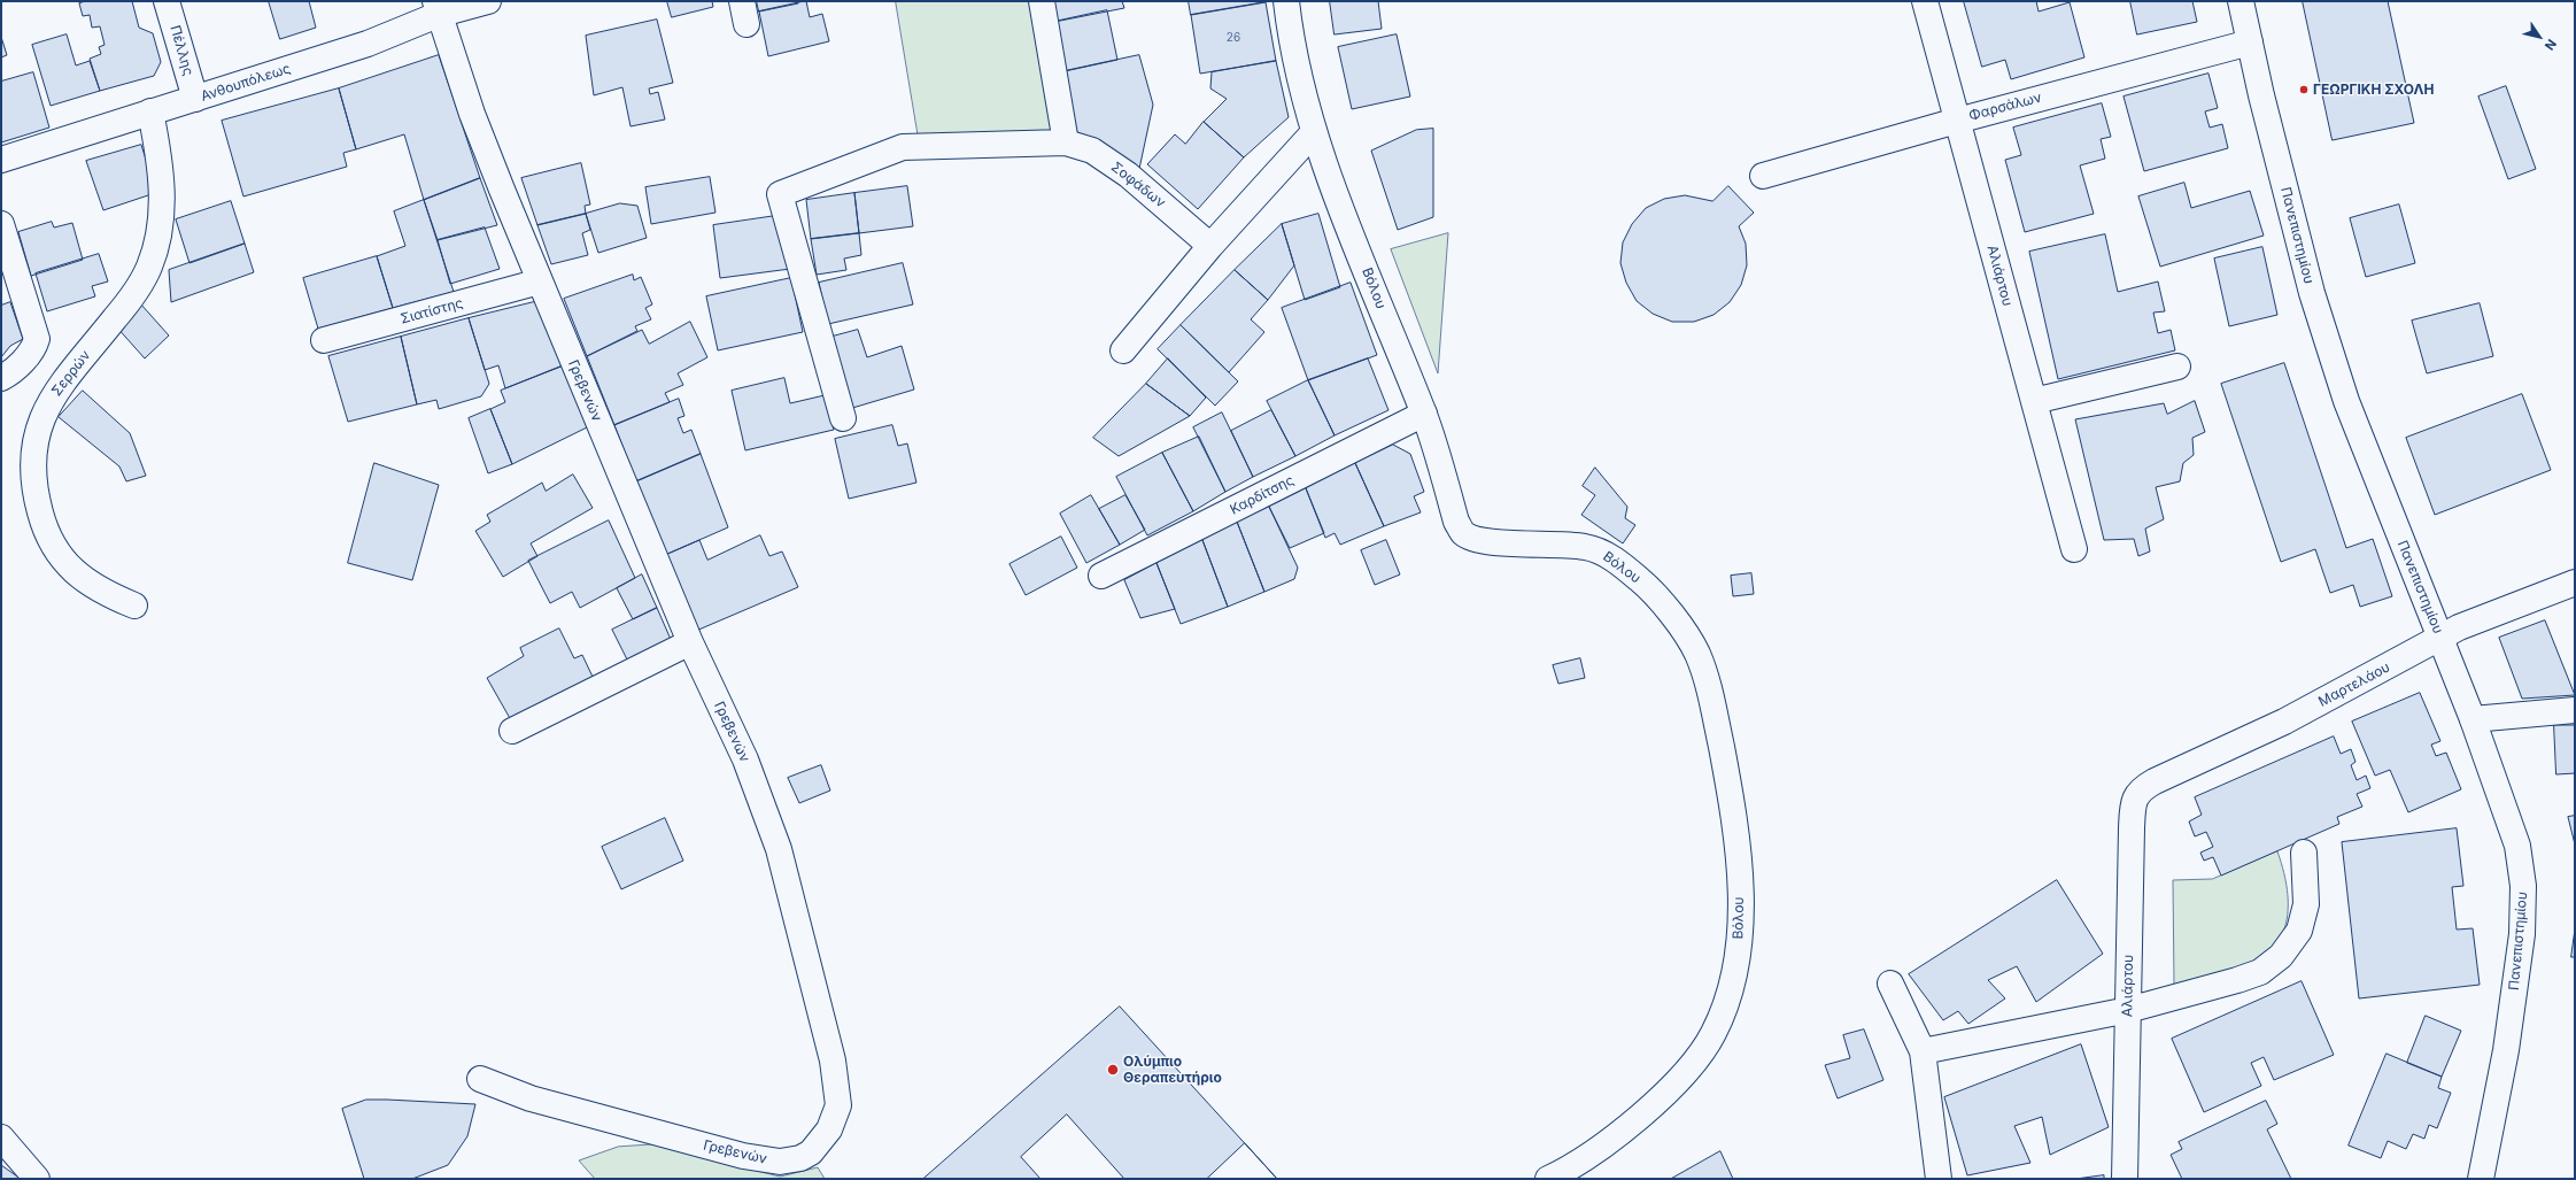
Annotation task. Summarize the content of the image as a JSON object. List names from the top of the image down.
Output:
{
  "streets": {
    "street": [
      "Πέλλης",
      "Ανθουπόλεως",
      "Φαρσάλων",
      "Σοφάδων",
      "Πανεπιστημίου",
      "Αλιάρτου",
      "Βόλου",
      "Σιατίστης",
      "Σερρών",
      "Γρεβενών",
      "Καρδίτσης",
      "Μαρτελάου"
    ]
  },
  "crossings": [
    ["Πέλλης", "Ανθουπόλεως"],
    ["Ανθουπόλεως", "Σερρών"],
    ["Ανθουπόλεως", "Γρεβενών"],
    ["Φαρσάλων", "Πανεπιστημίου"],
    ["Φαρσάλων", "Αλιάρτου"],
    ["Πανεπιστημίου", "Μαρτελάου"],
    ["Αλιάρτου", "Μαρτελάου"],
    ["Βόλου", "Καρδίτσης"],
    ["Σιατίστης", "Γρεβενών"]
  ],
  "places": ["ΓΕΩΡΓΙΚΗ ΣΧΟΛΗ", "Ολύμπιο Θεραπευτήριο"],
  "house_numbers": ["26"],
  "north": "bottom right"
}
